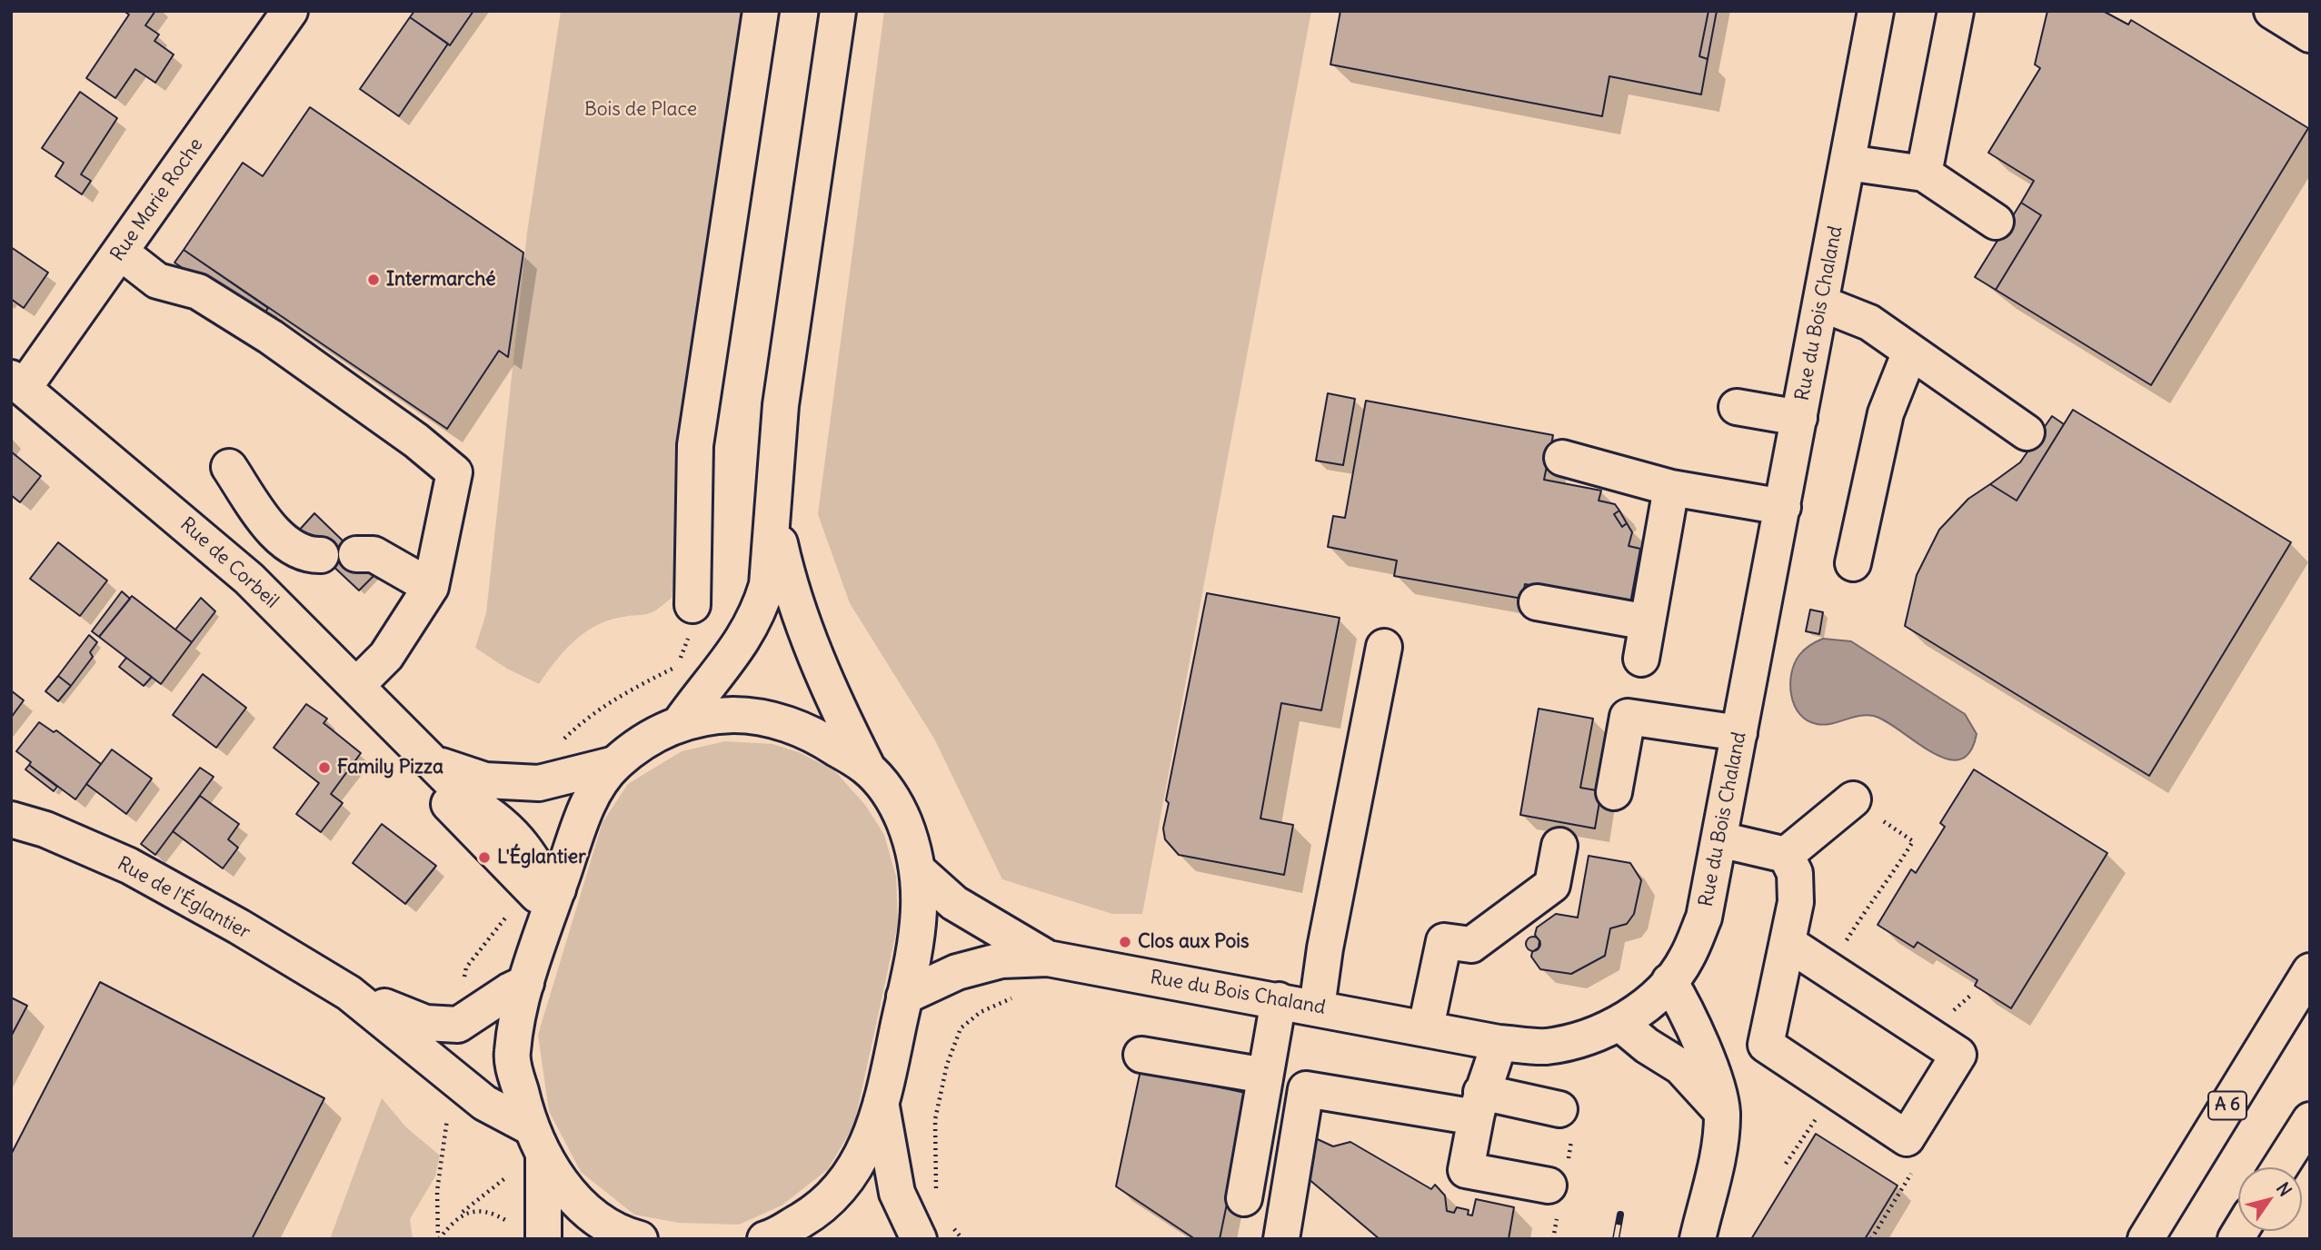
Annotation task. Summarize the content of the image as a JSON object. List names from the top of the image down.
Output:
{
  "streets": {
    "main road": [
      "Rue Marie Roche",
      "Rue du Bois Chaland",
      "Rue de Corbeil",
      "Rue de l'Églantier",
      "A 6"
    ]
  },
  "crossings": [
    ["Rue Marie Roche", "Rue de Corbeil"]
  ],
  "parks": ["Bois de Place"],
  "places": [
    "Intermarché",
    "Family Pizza",
    "L'Églantier",
    "Clos aux Pois"
  ],
  "north": "top right"
}
